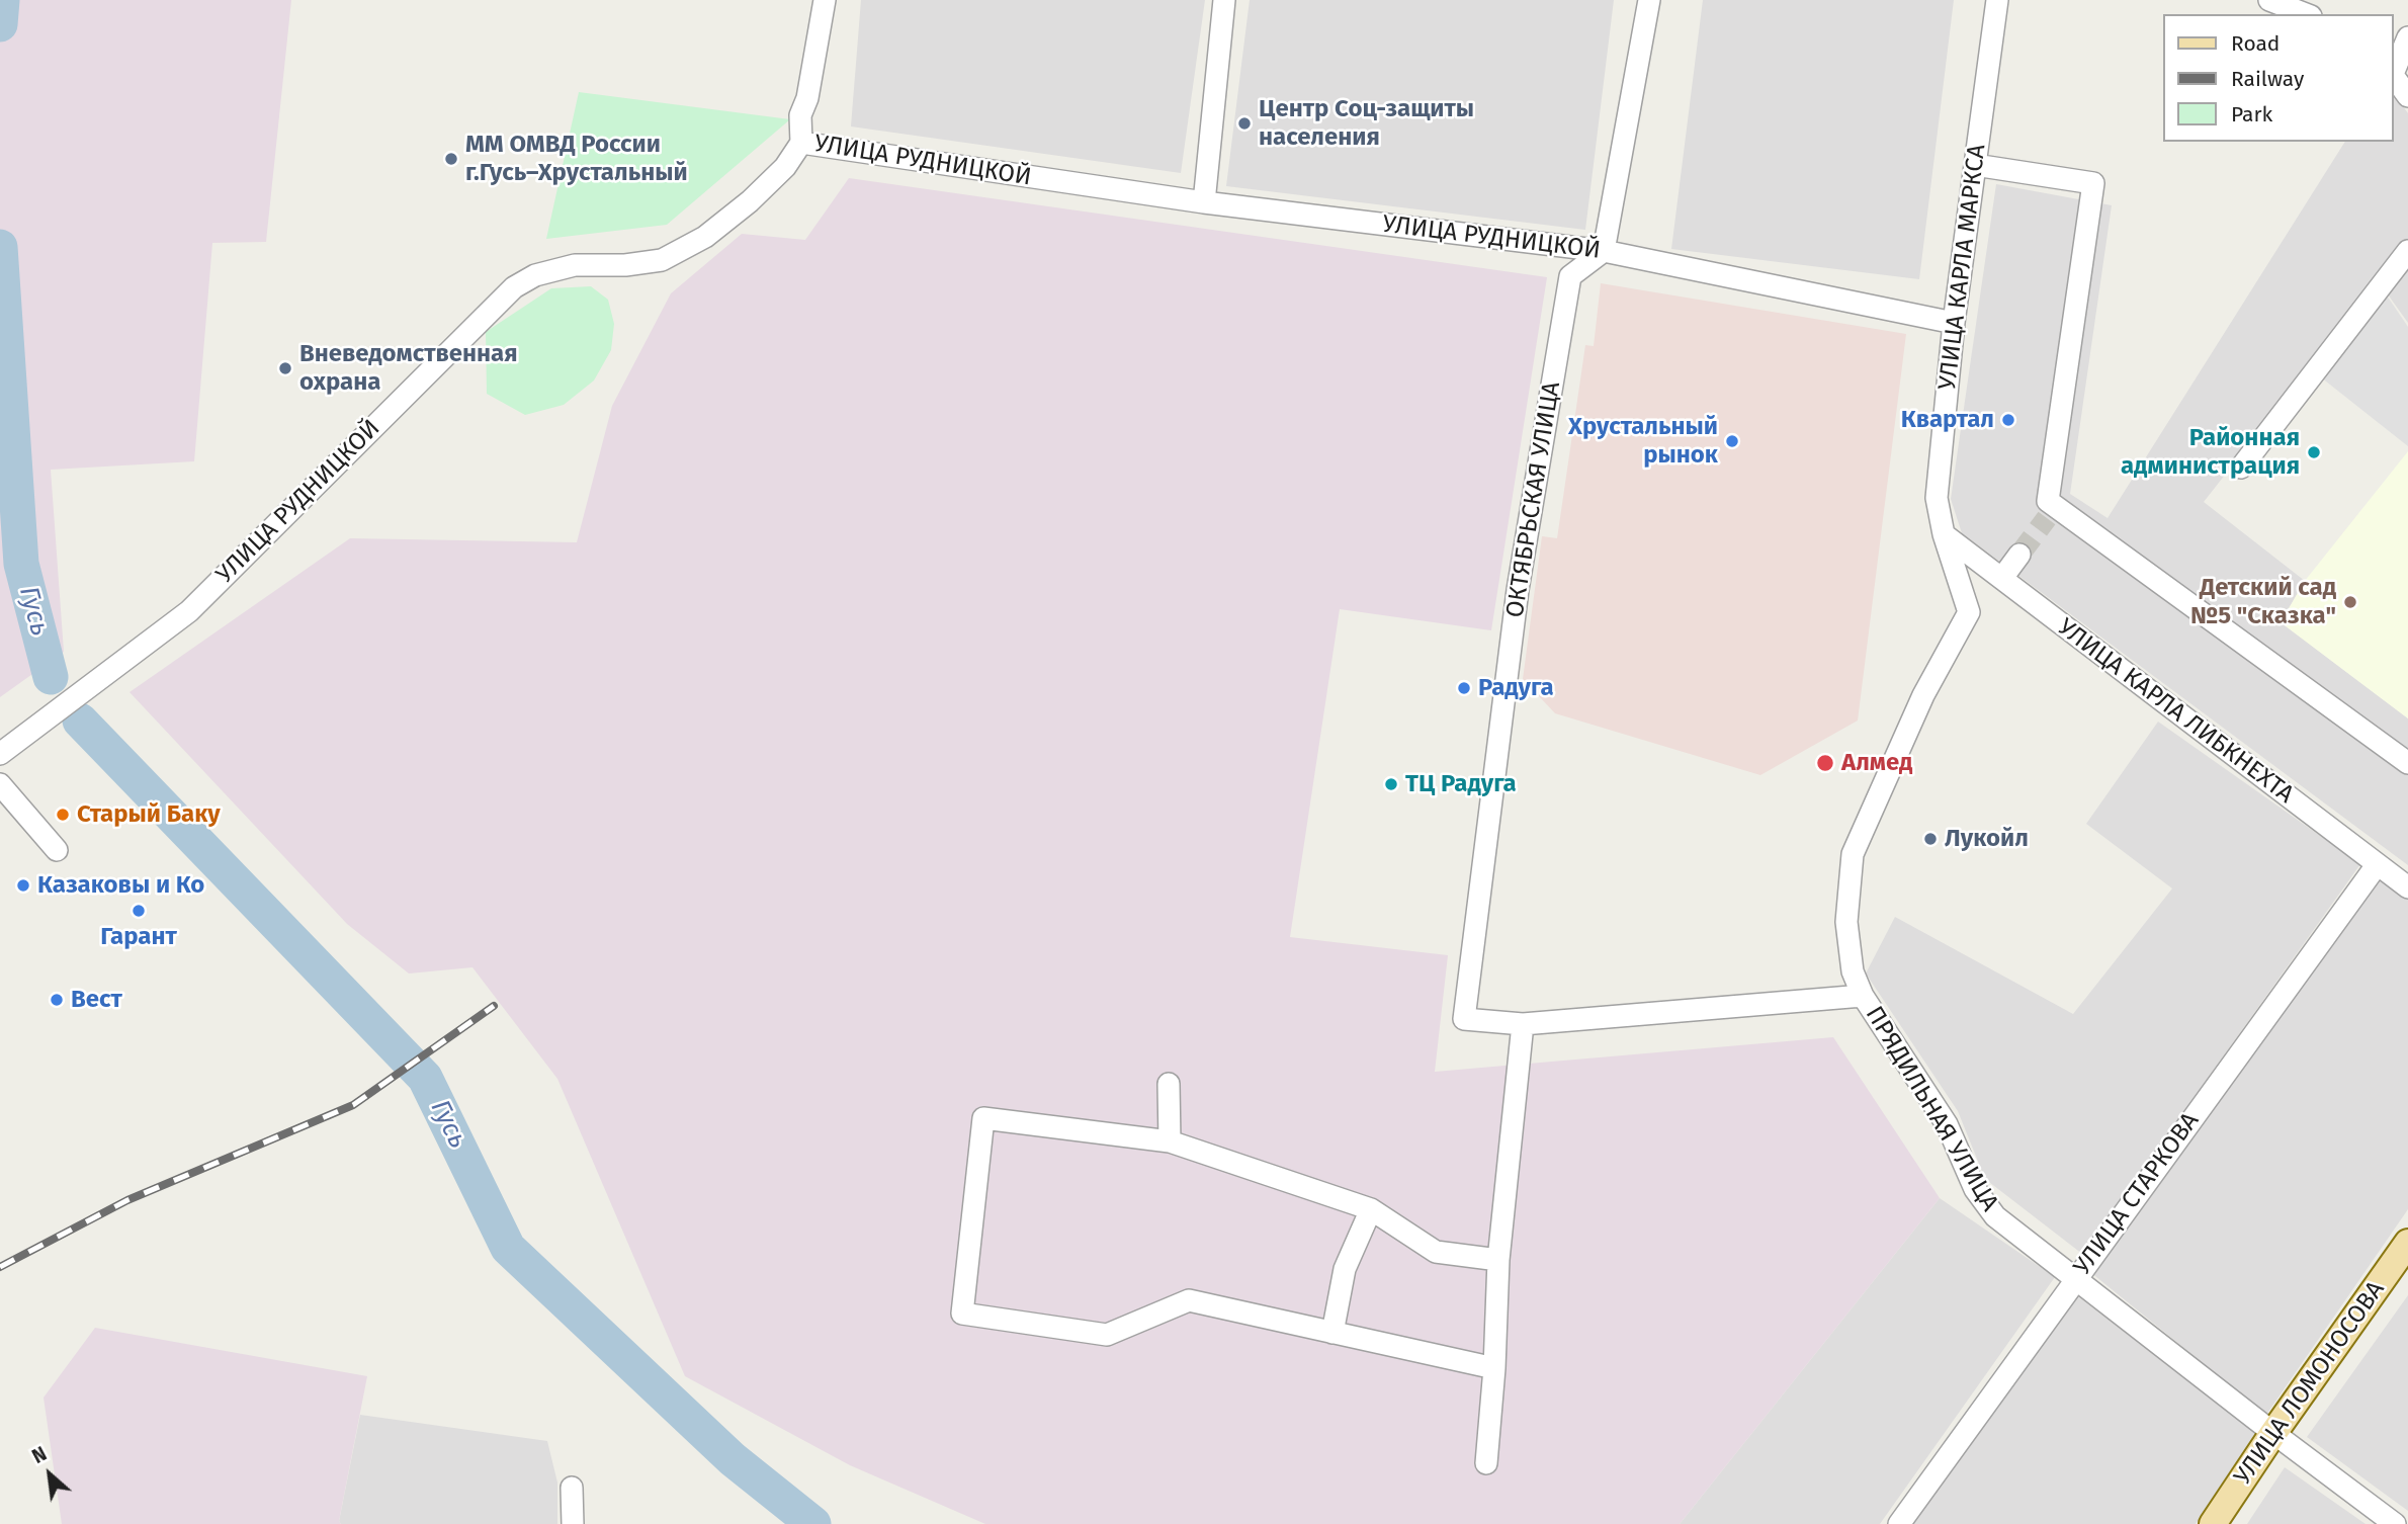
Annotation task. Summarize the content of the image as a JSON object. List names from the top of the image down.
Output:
{
  "streets": {
    "main road": ["УЛИЦА ЛОМОНОСОВА"],
    "street": [
      "УЛИЦА РУДНИЦКОЙ",
      "УЛИЦА КАРЛА МАРКСА",
      "ОКТЯБРЬСКАЯ УЛИЦА",
      "УЛИЦА КАРЛА ЛИБКНЕХТА",
      "ПРЯДИЛЬНАЯ УЛИЦА",
      "УЛИЦА СТАРКОВА"
    ]
  },
  "crossings": [
    ["УЛИЦА РУДНИЦКОЙ", "УЛИЦА КАРЛА МАРКСА"],
    ["УЛИЦА РУДНИЦКОЙ", "ОКТЯБРЬСКАЯ УЛИЦА"],
    ["УЛИЦА КАРЛА МАРКСА", "УЛИЦА КАРЛА ЛИБКНЕХТА"],
    ["УЛИЦА КАРЛА МАРКСА", "ПРЯДИЛЬНАЯ УЛИЦА"],
    ["УЛИЦА КАРЛА ЛИБКНЕХТА", "ПРЯДИЛЬНАЯ УЛИЦА"],
    ["УЛИЦА КАРЛА ЛИБКНЕХТА", "УЛИЦА СТАРКОВА"],
    ["ПРЯДИЛЬНАЯ УЛИЦА", "УЛИЦА СТАРКОВА"],
    ["ПРЯДИЛЬНАЯ УЛИЦА", "УЛИЦА ЛОМОНОСОВА"]
  ],
  "water": ["Гусь"],
  "places": [
    "Центр Соц-защиты населения",
    "ММ ОМВД России г.Гусь–Хрустальный",
    "Вневедомственная охрана",
    "Квартал",
    "Хрустальный рынок",
    "Районная администрация",
    "Детский сад №5 \"Сказка\"",
    "Радуга",
    "Алмед",
    "ТЦ Радуга",
    "Старый Баку",
    "Лукойл",
    "Казаковы и Ко",
    "Гарант",
    "Вест"
  ],
  "legend": ["Road", "Railway", "Park"],
  "north": "top left"
}
